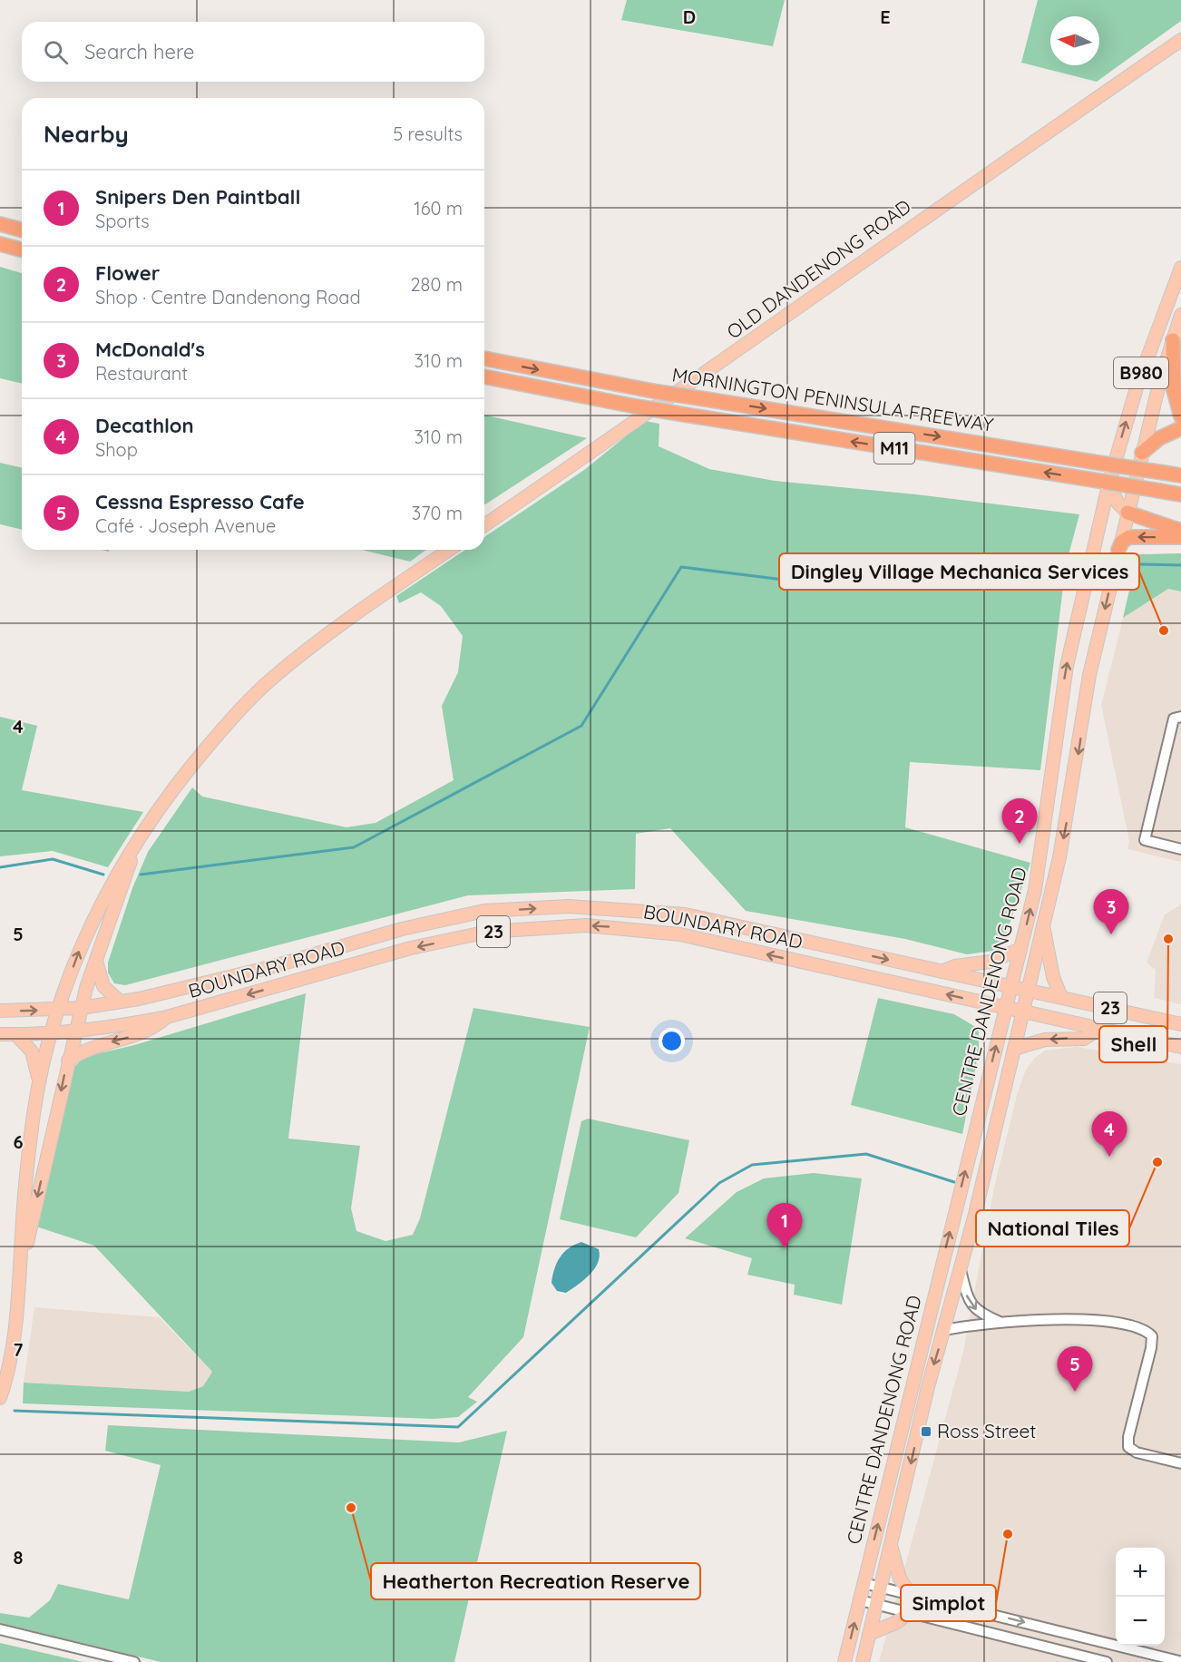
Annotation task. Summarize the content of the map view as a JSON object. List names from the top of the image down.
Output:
{
  "streets": {
    "highway": ["MORNINGTON PENINSULA FREEWAY", "M11"],
    "main road": [
      "OLD DANDENONG ROAD",
      "B980",
      "BOUNDARY ROAD",
      "23",
      "CENTRE DANDENONG ROAD"
    ]
  },
  "crossings": [
    ["MORNINGTON PENINSULA FREEWAY", "CENTRE DANDENONG ROAD"],
    ["BOUNDARY ROAD", "CENTRE DANDENONG ROAD"]
  ],
  "places": {
    "other": [
      "Dingley Village Mechanica Services",
      "Shell",
      "National Tiles",
      "Heatherton Recreation Reserve",
      "Simplot"
    ],
    "transit": ["Ross Street"]
  },
  "north": "left",
  "page": {
    "search": "Search here",
    "heading": ["Nearby", "5 results"],
    "list": [
      {
        "mark": "1",
        "name": "Snipers Den Paintball",
        "note": "Sports",
        "value": "160 m"
      },
      {
        "mark": "2",
        "name": "Flower",
        "note": "Shop · Centre Dandenong Road",
        "value": "280 m"
      },
      {
        "mark": "3",
        "name": "McDonald's",
        "note": "Restaurant",
        "value": "310 m"
      },
      {
        "mark": "4",
        "name": "Decathlon",
        "note": "Shop",
        "value": "310 m"
      },
      {
        "mark": "5",
        "name": "Cessna Espresso Cafe",
        "note": "Café · Joseph Avenue",
        "value": "370 m"
      }
    ],
    "pins": [
      "2",
      "3",
      "4",
      "1",
      "5"
    ],
    "map_buttons": ["+", "−"]
  },
  "grid": {
    "columns": ["D", "E"],
    "rows": [
      "4",
      "5",
      "6",
      "7",
      "8"
    ]
  }
}
